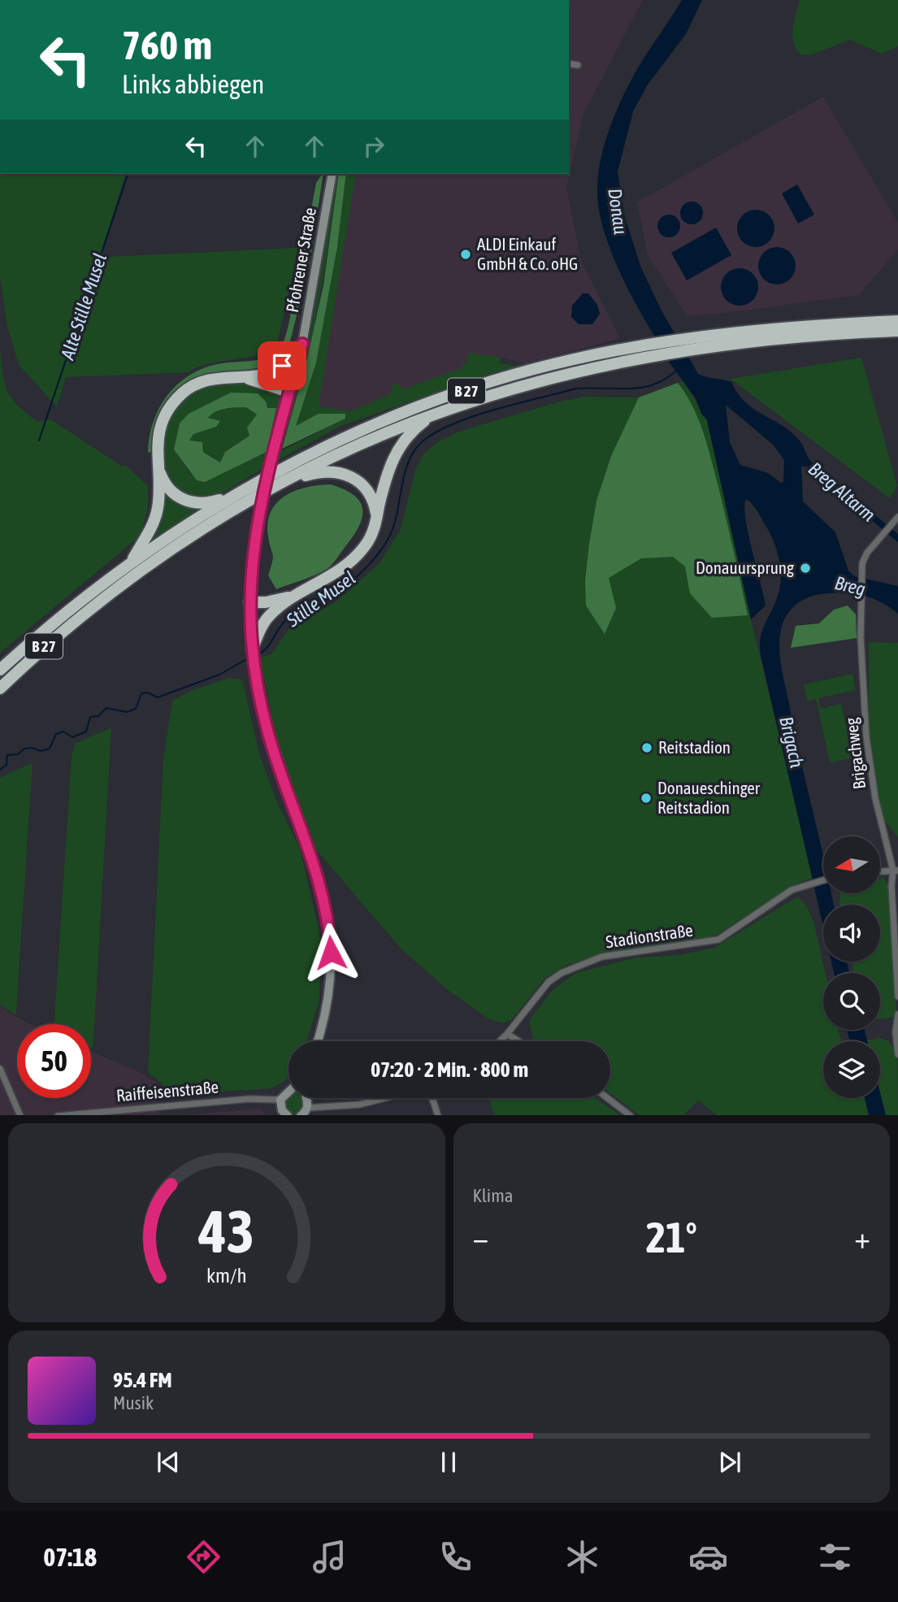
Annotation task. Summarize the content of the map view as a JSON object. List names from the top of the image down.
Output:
{
  "streets": {
    "highway": ["B 27"],
    "main road": ["Pfohrener Straße"],
    "street": ["Brigachweg", "Stadionstraße", "Raiffeisenstraße"]
  },
  "water": [
    "Donau",
    "Alte Stille Musel",
    "Breg Altarm",
    "Breg",
    "Stille Musel",
    "Brigach"
  ],
  "places": [
    "ALDI Einkauf GmbH & Co. oHG",
    "Donauursprung",
    "Reitstadion",
    "Donaueschinger Reitstadion"
  ],
  "north": "left",
  "page": {
    "turn": ["760 m", "Links abbiegen"],
    "limit": "50",
    "trip": "07:20 · 2 Min. · 800 m",
    "tile": "Klima",
    "heat": ["−", "21°", "+"],
    "song": ["95.4 FM", "Musik"],
    "tabs": "07:18",
    "gauge": ["43", "km/h"]
  }
}
